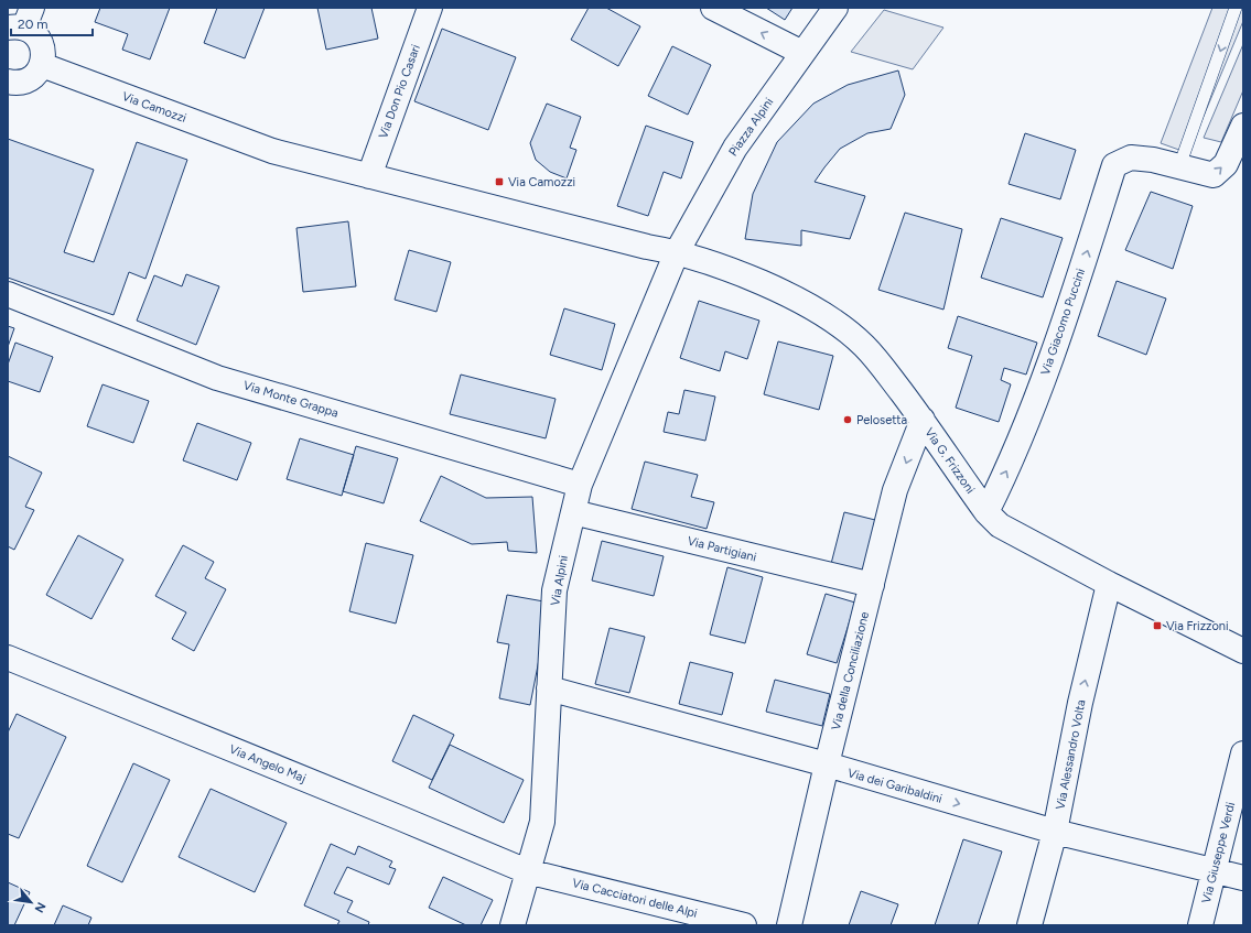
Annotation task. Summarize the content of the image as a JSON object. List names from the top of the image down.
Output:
{
  "streets": {
    "street": [
      "Via Don Pio Casari",
      "Via Camozzi",
      "Piazza Alpini",
      "Via Giacomo Puccini",
      "Via Monte Grappa",
      "Via G. Frizzoni",
      "Via Partigiani",
      "Via Alpini",
      "Via della Conciliazione",
      "Via Alessandro Volta",
      "Via Angelo Maj",
      "Via dei Garibaldini",
      "Via Giuseppe Verdi",
      "Via Cacciatori delle Alpi"
    ]
  },
  "crossings": [
    ["Via Don Pio Casari", "Via Camozzi"],
    ["Via Camozzi", "Piazza Alpini"],
    ["Via Camozzi", "Via G. Frizzoni"],
    ["Via Camozzi", "Via Alpini"],
    ["Piazza Alpini", "Via G. Frizzoni"],
    ["Piazza Alpini", "Via Alpini"],
    ["Via Giacomo Puccini", "Via G. Frizzoni"],
    ["Via Monte Grappa", "Via Alpini"],
    ["Via G. Frizzoni", "Via Alpini"],
    ["Via G. Frizzoni", "Via della Conciliazione"],
    ["Via G. Frizzoni", "Via Alessandro Volta"],
    ["Via Partigiani", "Via Alpini"],
    ["Via Partigiani", "Via della Conciliazione"],
    ["Via Alpini", "Via Angelo Maj"],
    ["Via Alpini", "Via dei Garibaldini"],
    ["Via Alpini", "Via Cacciatori delle Alpi"],
    ["Via della Conciliazione", "Via dei Garibaldini"],
    ["Via Alessandro Volta", "Via dei Garibaldini"],
    ["Via Angelo Maj", "Via Cacciatori delle Alpi"],
    ["Via dei Garibaldini", "Via Giuseppe Verdi"]
  ],
  "one_way": ["Via Giacomo Puccini", "Via Alessandro Volta"],
  "places": {
    "transit": ["Via Camozzi", "Via Frizzoni"],
    "other": ["Pelosetta"]
  },
  "scale_bar": "20 m",
  "north": "bottom right"
}
